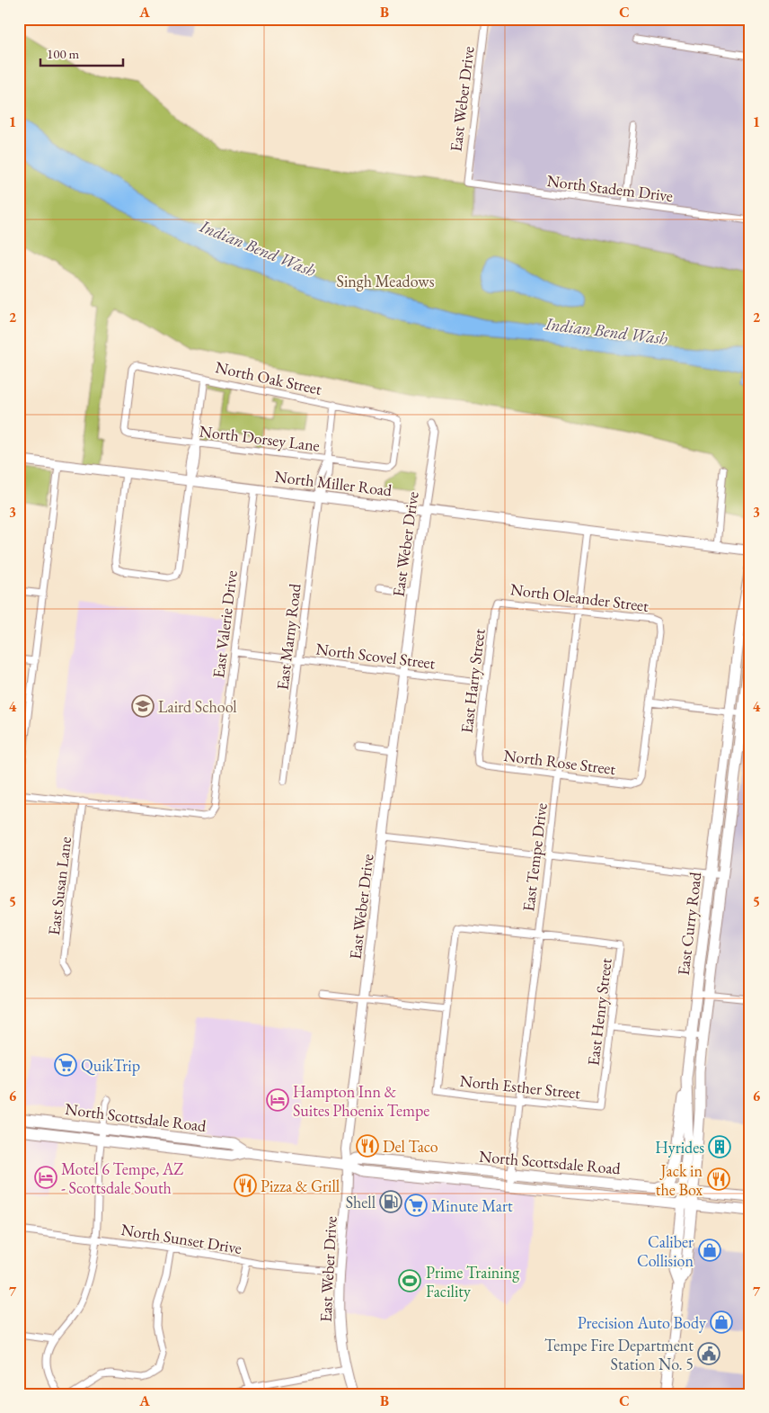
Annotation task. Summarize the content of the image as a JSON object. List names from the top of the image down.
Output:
{
  "streets": {
    "main road": ["East Curry Road", "North Scottsdale Road"],
    "street": [
      "East Weber Drive",
      "North Stadem Drive",
      "North Oak Street",
      "North Dorsey Lane",
      "North Miller Road",
      "North Oleander Street",
      "East Valerie Drive",
      "East Marny Road",
      "North Scovel Street",
      "East Harry Street",
      "North Rose Street",
      "East Tempe Drive",
      "East Susan Lane",
      "East Henry Street",
      "North Esther Street",
      "North Sunset Drive"
    ]
  },
  "crossings": [
    ["East Weber Drive", "North Stadem Drive"],
    ["East Weber Drive", "North Miller Road"],
    ["East Weber Drive", "North Scovel Street"],
    ["East Weber Drive", "North Scottsdale Road"],
    ["East Weber Drive", "North Sunset Drive"],
    ["North Oak Street", "North Dorsey Lane"],
    ["North Oak Street", "East Marny Road"],
    ["North Dorsey Lane", "East Marny Road"],
    ["North Miller Road", "East Valerie Drive"],
    ["North Miller Road", "East Marny Road"],
    ["North Miller Road", "East Tempe Drive"],
    ["North Oleander Street", "East Harry Street"],
    ["North Oleander Street", "North Rose Street"],
    ["North Oleander Street", "East Tempe Drive"],
    ["East Valerie Drive", "North Scovel Street"],
    ["East Valerie Drive", "East Susan Lane"],
    ["East Marny Road", "North Scovel Street"],
    ["North Scovel Street", "East Harry Street"],
    ["East Harry Street", "North Rose Street"],
    ["North Rose Street", "East Tempe Drive"],
    ["East Tempe Drive", "East Henry Street"],
    ["East Tempe Drive", "North Esther Street"],
    ["East Tempe Drive", "North Scottsdale Road"],
    ["East Curry Road", "North Scottsdale Road"],
    ["East Henry Street", "North Esther Street"]
  ],
  "water": ["Indian Bend Wash"],
  "parks": ["Singh Meadows"],
  "places": {
    "school or university": ["Laird School"],
    "supermarket": ["QuikTrip", "Minute Mart"],
    "hotel": ["Hampton Inn & Suites Phoenix Tempe", "Motel 6 Tempe, AZ - Scottsdale South"],
    "restaurant": ["Del Taco", "Jack in the Box", "Pizza & Grill"],
    "building": ["Hyrides"],
    "fuel station": ["Shell"],
    "shop": ["Caliber Collision", "Precision Auto Body"],
    "sports": ["Prime Training Facility"],
    "public building": ["Tempe Fire Department Station No. 5"]
  },
  "scale_bar": "100 m",
  "grid": {
    "columns": ["A", "B", "C"],
    "rows": [
      "1",
      "2",
      "3",
      "4",
      "5",
      "6",
      "7"
    ]
  }
}
